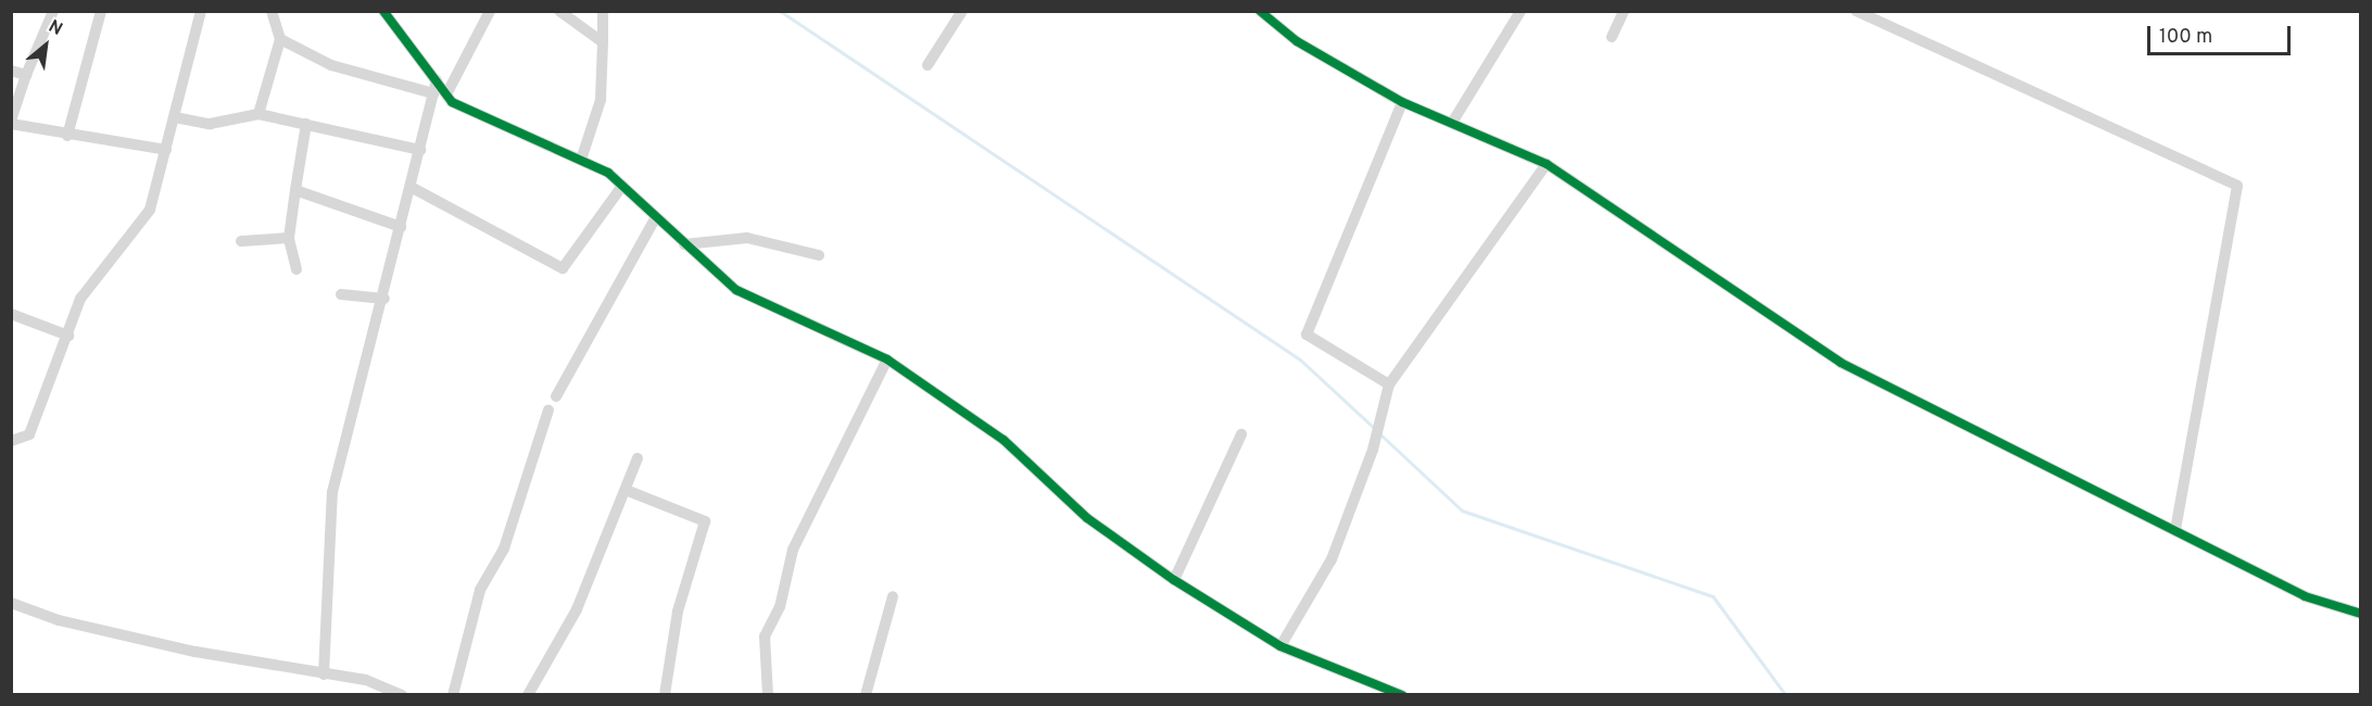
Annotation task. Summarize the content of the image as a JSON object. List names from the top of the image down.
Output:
{
  "scale_bar": "100 m",
  "north": "top right"
}
